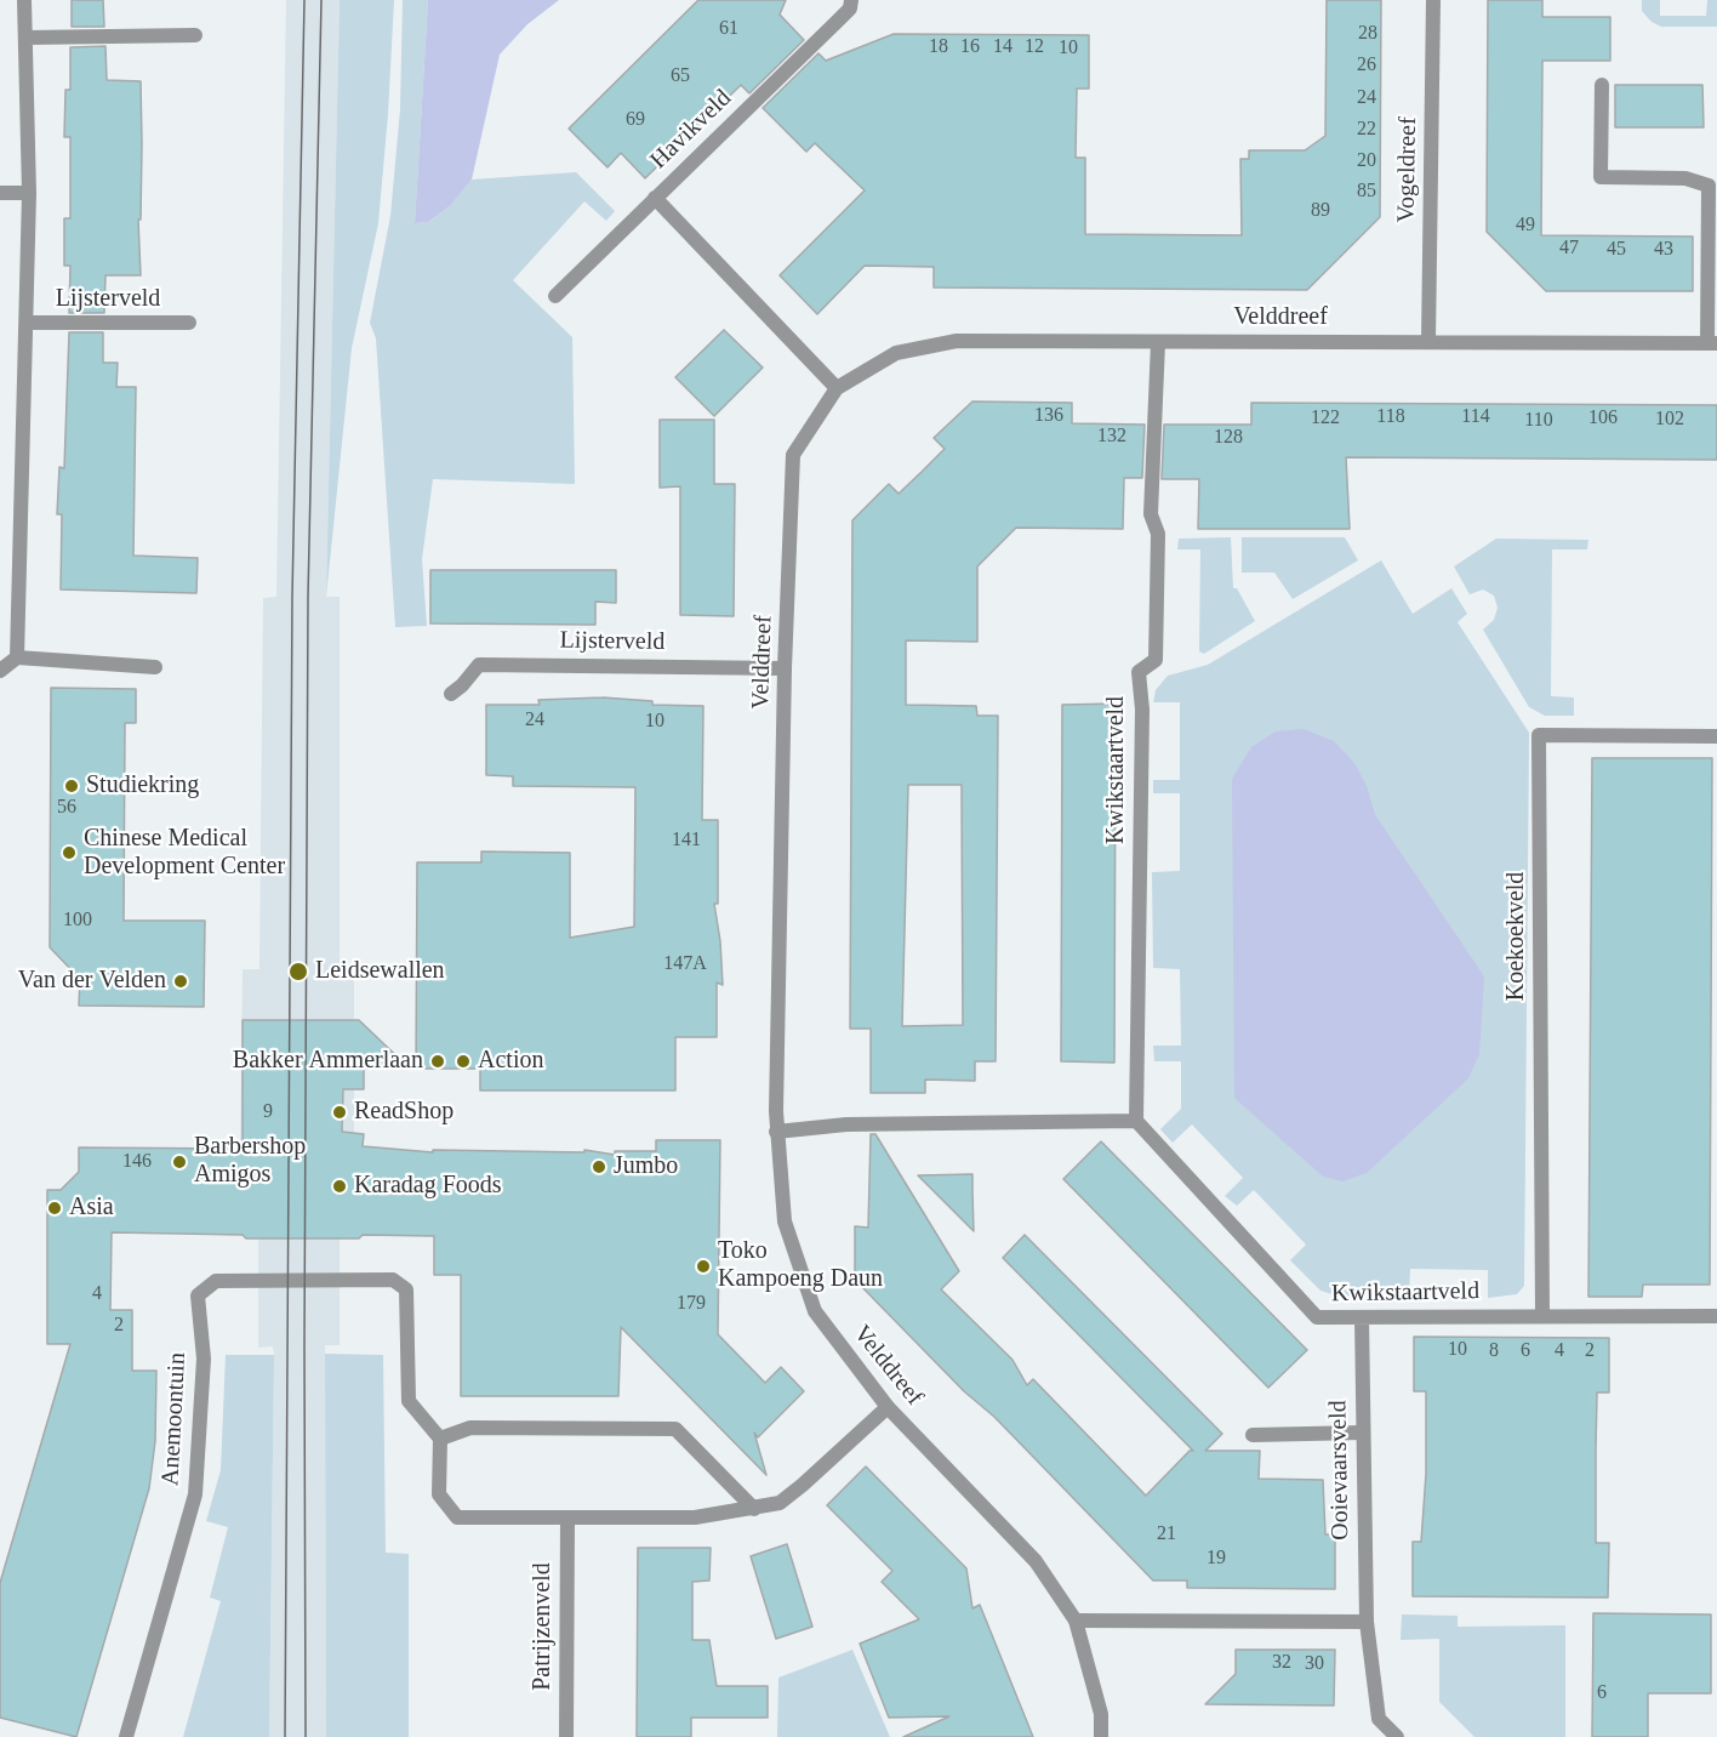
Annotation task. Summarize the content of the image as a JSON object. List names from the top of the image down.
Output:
{
  "streets": {
    "street": [
      "Havikveld",
      "Vogeldreef",
      "Lijsterveld",
      "Velddreef",
      "Kwikstaartveld",
      "Koekoekveld",
      "Anemoontuin",
      "Ooievaarsveld",
      "Patrijzenveld"
    ]
  },
  "crossings": [
    ["Havikveld", "Velddreef"],
    ["Vogeldreef", "Velddreef"],
    ["Lijsterveld", "Velddreef"],
    ["Velddreef", "Kwikstaartveld"],
    ["Kwikstaartveld", "Koekoekveld"],
    ["Kwikstaartveld", "Ooievaarsveld"]
  ],
  "places": [
    "Studiekring",
    "Chinese Medical Development Center",
    "Leidsewallen",
    "Van der Velden",
    "Bakker Ammerlaan",
    "Action",
    "ReadShop",
    "Barbershop Amigos",
    "Jumbo",
    "Karadag Foods",
    "Asia",
    "Toko Kampoeng Daun"
  ],
  "house_numbers": [
    "61",
    "28",
    "18",
    "16",
    "14",
    "12",
    "10",
    "26",
    "65",
    "24",
    "69",
    "22",
    "20",
    "85",
    "89",
    "49",
    "47",
    "45",
    "43",
    "136",
    "118",
    "114",
    "122",
    "106",
    "102",
    "110",
    "132",
    "128",
    "24",
    "10",
    "56",
    "141",
    "100",
    "147A",
    "9",
    "146",
    "4",
    "179",
    "2",
    "10",
    "8",
    "6",
    "4",
    "2",
    "21",
    "19",
    "32",
    "30",
    "6"
  ]
}
